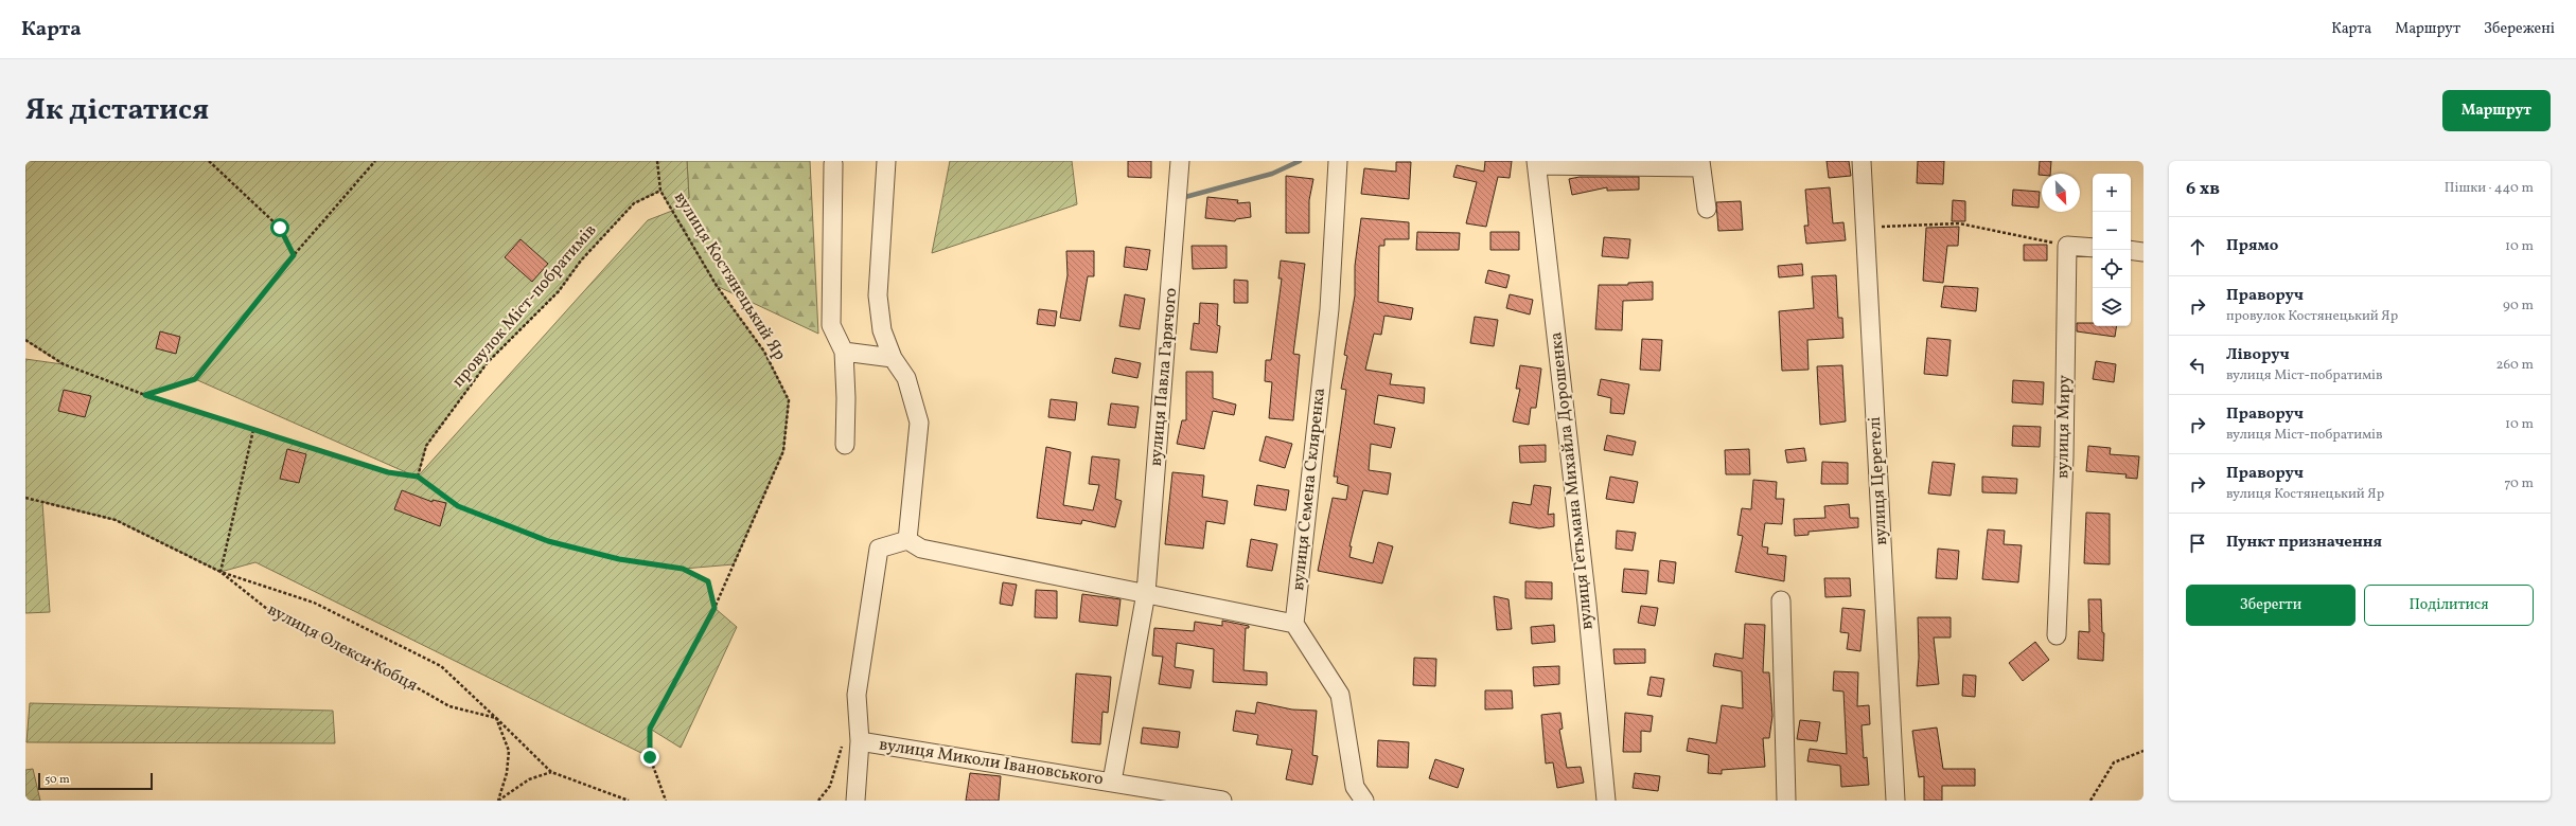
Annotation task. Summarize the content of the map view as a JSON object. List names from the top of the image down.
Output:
{
  "streets": {
    "street": [
      "вулиця Павла Гарячого",
      "вулиця Миру",
      "вулиця Гетьмана Михайла Дорошенка",
      "вулиця Церетелі",
      "вулиця Семена Скляренка",
      "вулиця Миколи Івановського"
    ],
    "path": ["вулиця Костянецький Яр", "провулок Міст-побратимів", "вулиця Олекси Кобця"]
  },
  "crossings": [
    ["вулиця Костянецький Яр", "провулок Міст-побратимів"],
    ["вулиця Павла Гарячого", "вулиця Миколи Івановського"]
  ],
  "scale_bar": "50 m",
  "north": "bottom right",
  "page": {
    "header": "Карта",
    "nav": ["Карта", "Маршрут", "Збережені"],
    "title": "Як дістатися",
    "buttons": [
      "Маршрут",
      ["Зберегти", "Поділитися"]
    ],
    "heading": ["6 хв", "Пішки · 440 m"],
    "map_buttons": ["+", "−"],
    "list": [
      ["Прямо", "10 m"],
      ["Праворуч", "провулок Костянецький Яр", "90 m"],
      ["Ліворуч", "вулиця Міст-побратимів", "260 m"],
      ["Праворуч", "вулиця Міст-побратимів", "10 m"],
      ["Праворуч", "вулиця Костянецький Яр", "70 m"],
      "Пункт призначення"
    ],
    "scale": "50 m"
  }
}
